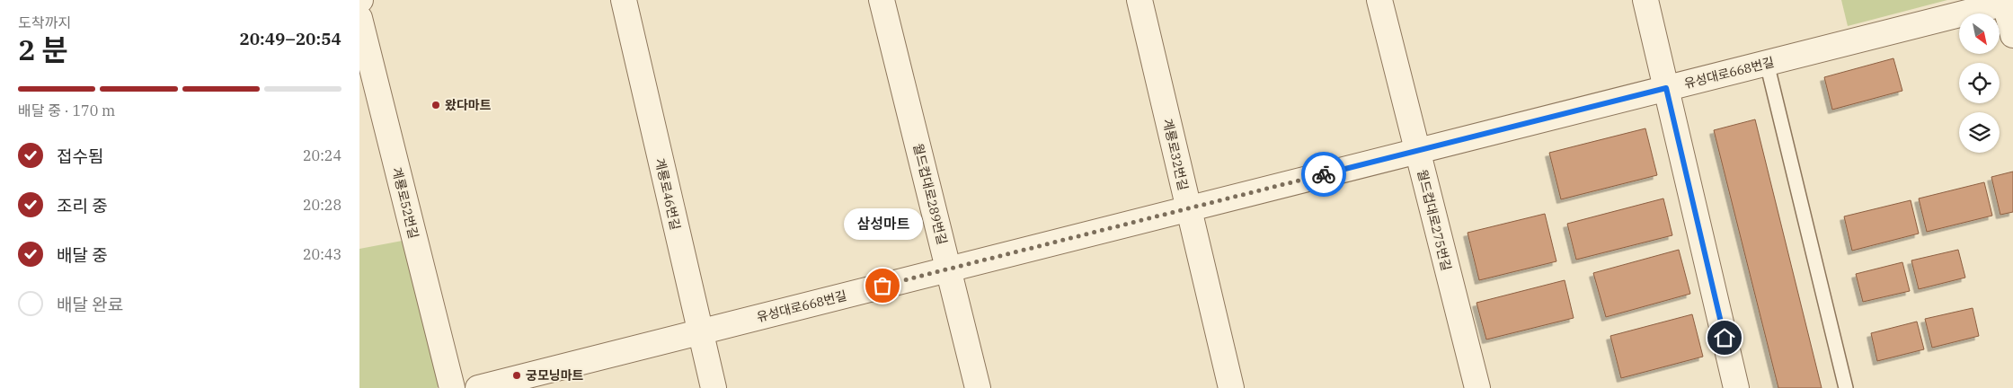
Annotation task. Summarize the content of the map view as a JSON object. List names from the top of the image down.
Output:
{
  "streets": {
    "street": [
      "유성대로668번길",
      "계룡로32번길",
      "계룡로46번길",
      "월드컵대로289번길",
      "계룡로52번길",
      "월드컵대로275번길"
    ]
  },
  "crossings": [
    ["유성대로668번길", "계룡로32번길"],
    ["유성대로668번길", "계룡로46번길"],
    ["유성대로668번길", "월드컵대로289번길"],
    ["유성대로668번길", "월드컵대로275번길"]
  ],
  "places": ["왔다마트", "삼성마트", "궁모닝마트"],
  "north": "bottom right",
  "page": {
    "heading": ["2 분", "도착까지", "20:49–20:54"],
    "bar": "배달 중 · 170 m",
    "list": [
      ["접수됨", "20:24"],
      ["조리 중", "20:28"],
      ["배달 중", "20:43"],
      "배달 완료"
    ],
    "bubble": "삼성마트"
  }
}
